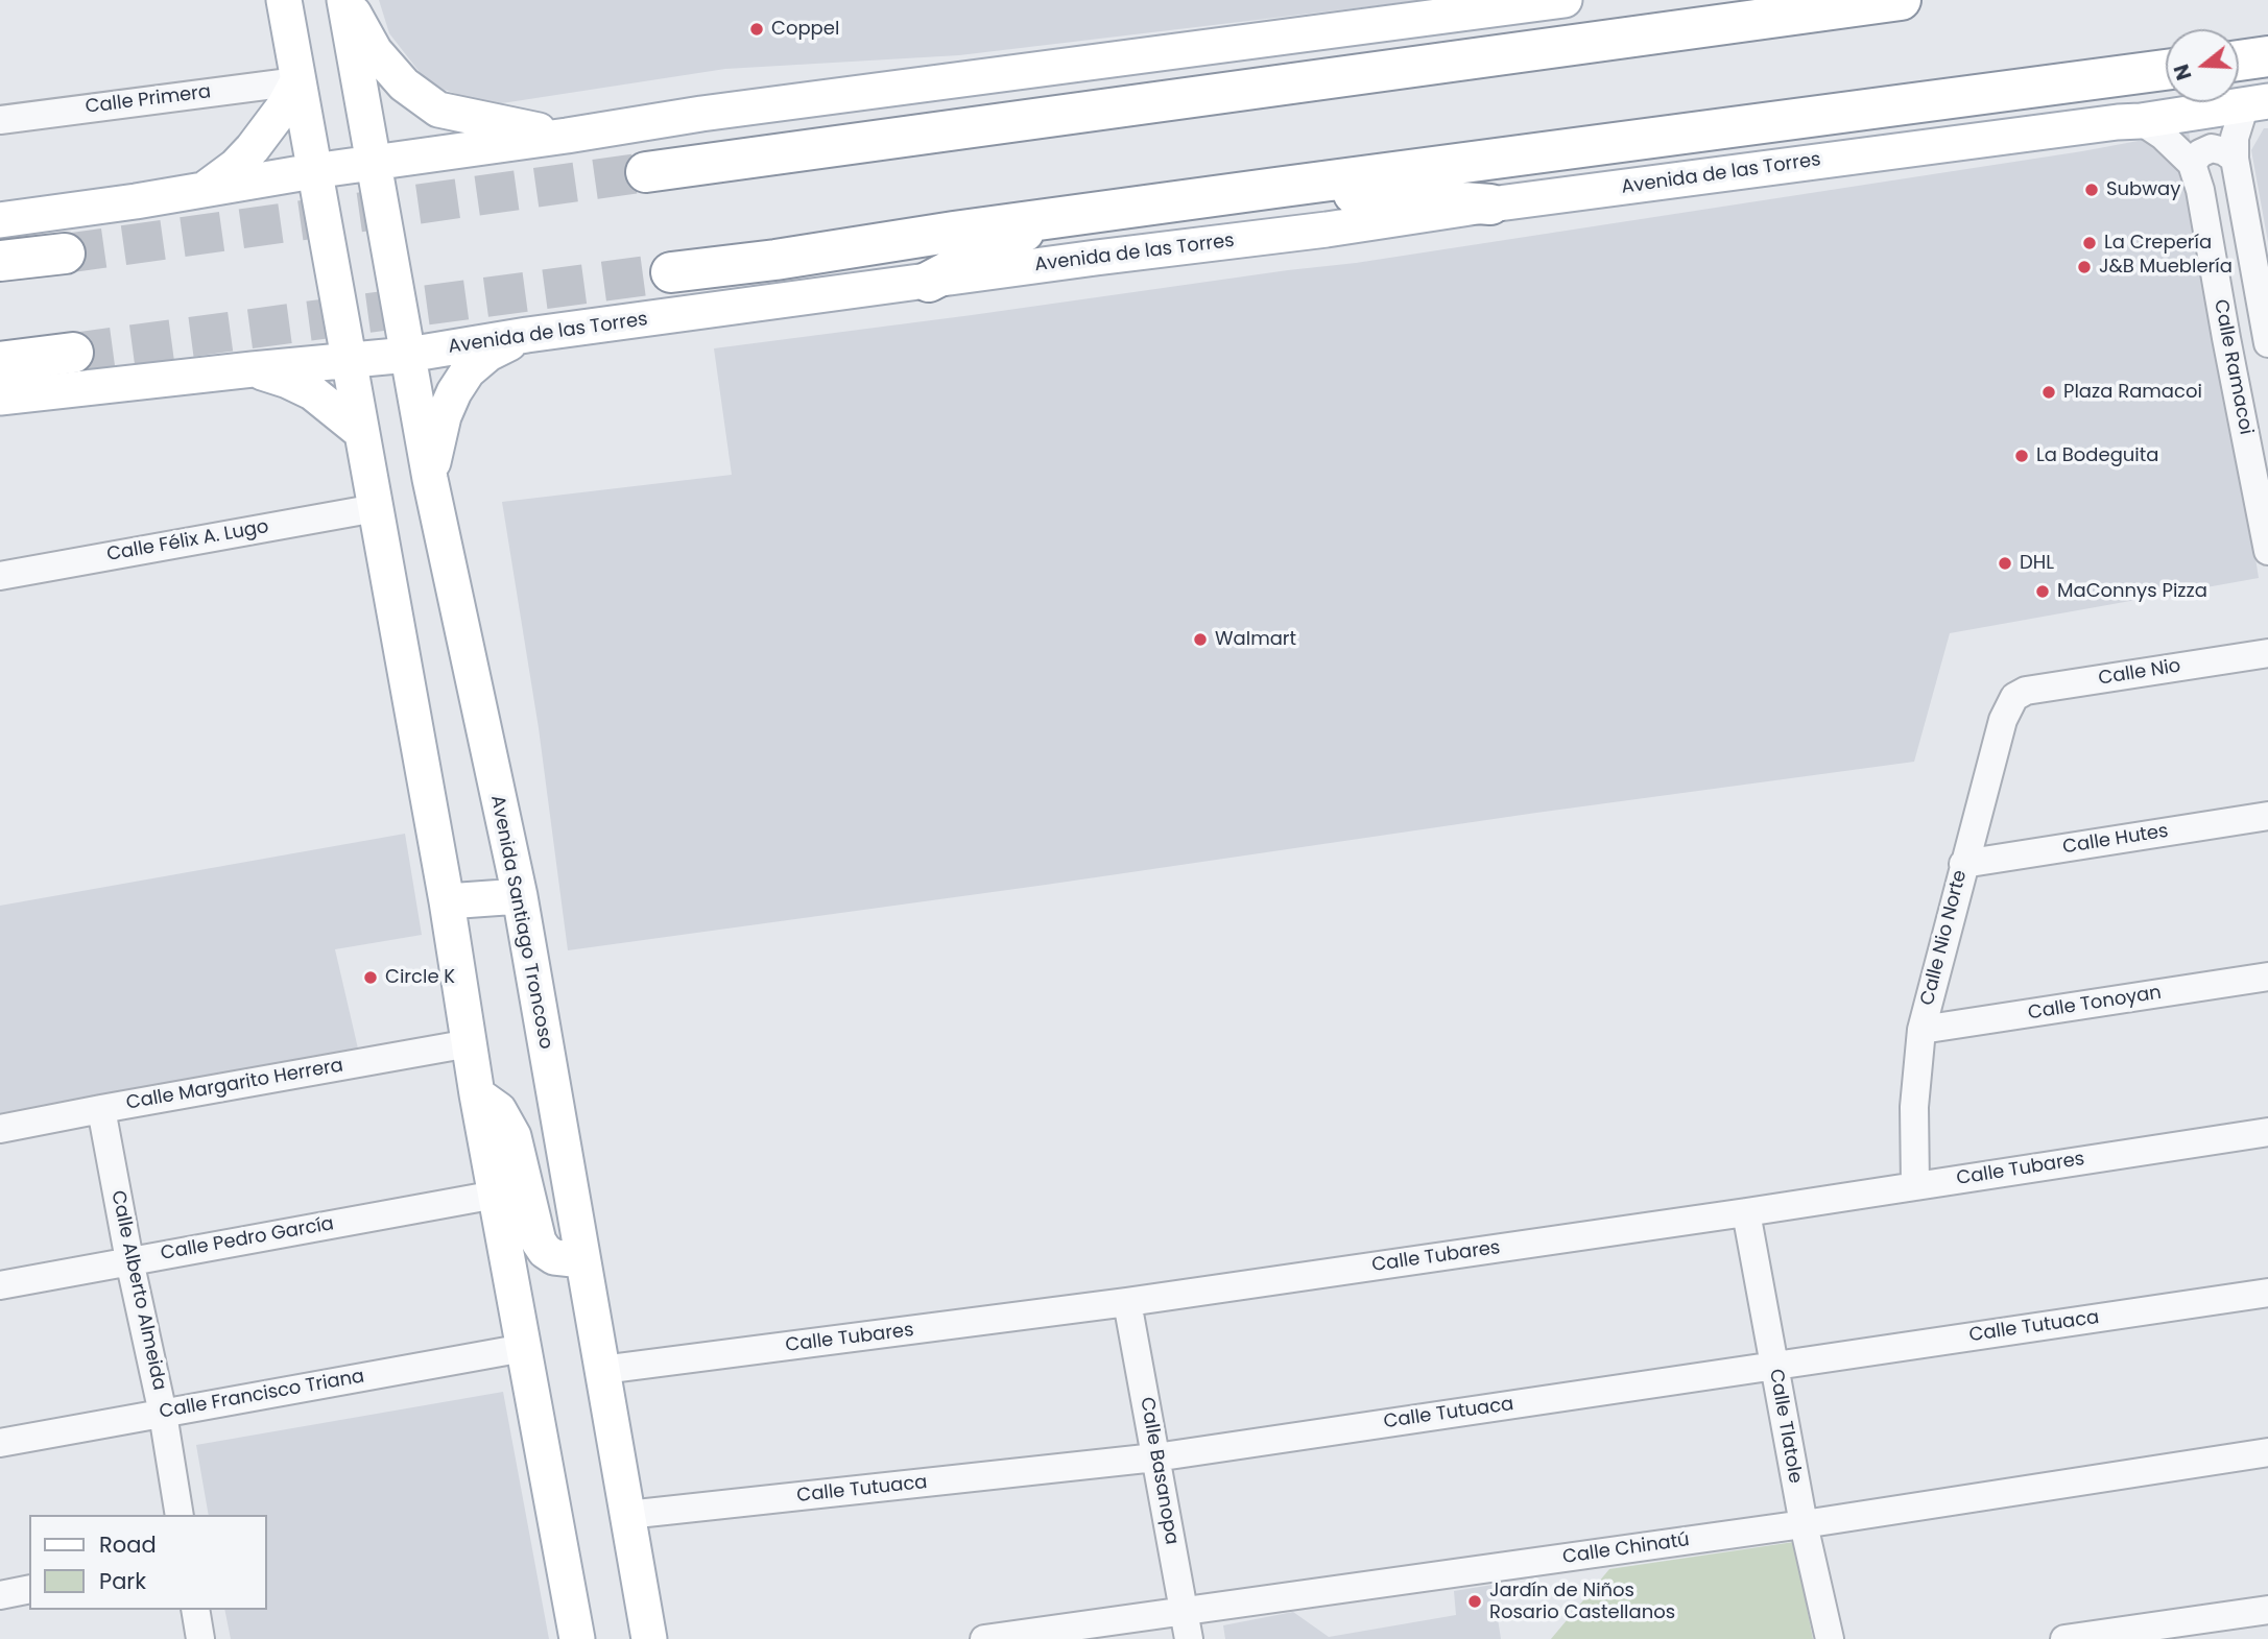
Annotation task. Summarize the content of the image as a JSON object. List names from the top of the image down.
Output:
{
  "streets": {
    "main road": ["Avenida de las Torres", "Avenida Santiago Troncoso"],
    "street": [
      "Calle Primera",
      "Calle Ramacoi",
      "Calle Félix A. Lugo",
      "Calle Nio",
      "Calle Hutes",
      "Calle Nio Norte",
      "Calle Tonoyan",
      "Calle Margarito Herrera",
      "Calle Tubares",
      "Calle Pedro García",
      "Calle Alberto Almeida",
      "Calle Tutuaca",
      "Calle Francisco Triana",
      "Calle Tlatole",
      "Calle Basanopa",
      "Calle Chinatú"
    ]
  },
  "crossings": [
    ["Avenida de las Torres", "Calle Ramacoi"],
    ["Avenida de las Torres", "Avenida Santiago Troncoso"],
    ["Calle Nio", "Calle Nio Norte"],
    ["Calle Hutes", "Calle Nio Norte"],
    ["Avenida Santiago Troncoso", "Calle Tubares"],
    ["Avenida Santiago Troncoso", "Calle Tutuaca"],
    ["Calle Nio Norte", "Calle Tonoyan"],
    ["Calle Nio Norte", "Calle Tubares"],
    ["Calle Margarito Herrera", "Calle Alberto Almeida"],
    ["Calle Tubares", "Calle Tlatole"],
    ["Calle Tubares", "Calle Basanopa"],
    ["Calle Pedro García", "Calle Alberto Almeida"],
    ["Calle Alberto Almeida", "Calle Francisco Triana"],
    ["Calle Tutuaca", "Calle Tlatole"],
    ["Calle Tutuaca", "Calle Basanopa"],
    ["Calle Tlatole", "Calle Chinatú"],
    ["Calle Basanopa", "Calle Chinatú"]
  ],
  "places": [
    "Coppel",
    "Subway",
    "La Crepería",
    "J&B Mueblería",
    "Plaza Ramacoi",
    "La Bodeguita",
    "DHL",
    "MaConnys Pizza",
    "Walmart",
    "Circle K",
    "Jardín de Niños Rosario Castellanos"
  ],
  "legend": ["Road", "Park"],
  "north": "left"
}
